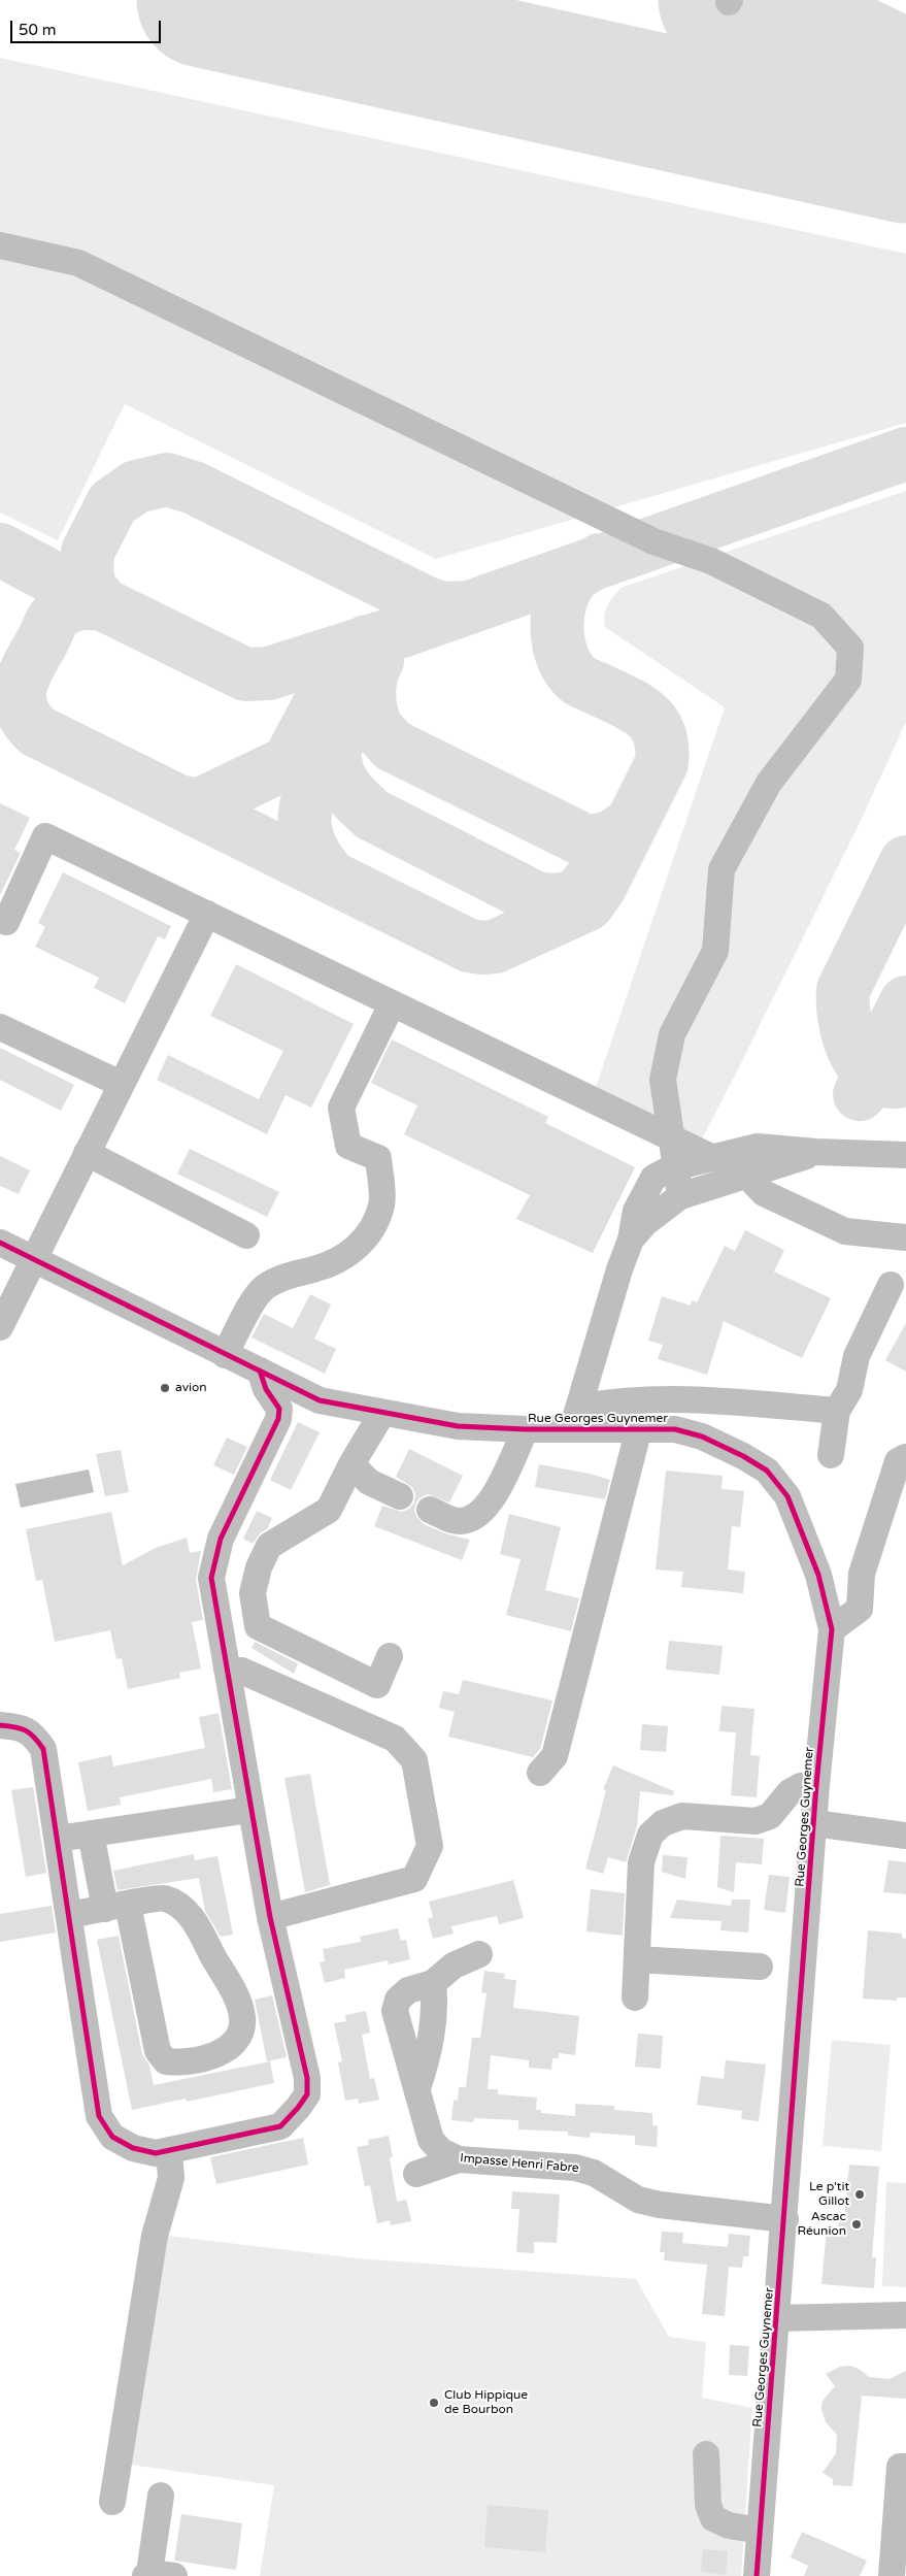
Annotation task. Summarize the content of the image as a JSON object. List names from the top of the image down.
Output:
{
  "streets": {
    "street": ["Rue Georges Guynemer", "Impasse Henri Fabre"]
  },
  "crossings": [
    ["Rue Georges Guynemer", "Impasse Henri Fabre"]
  ],
  "places": [
    "avion",
    "Le p'tit Gillot",
    "Ascac Réunion",
    "Club Hippique de Bourbon"
  ],
  "scale_bar": "50 m"
}
